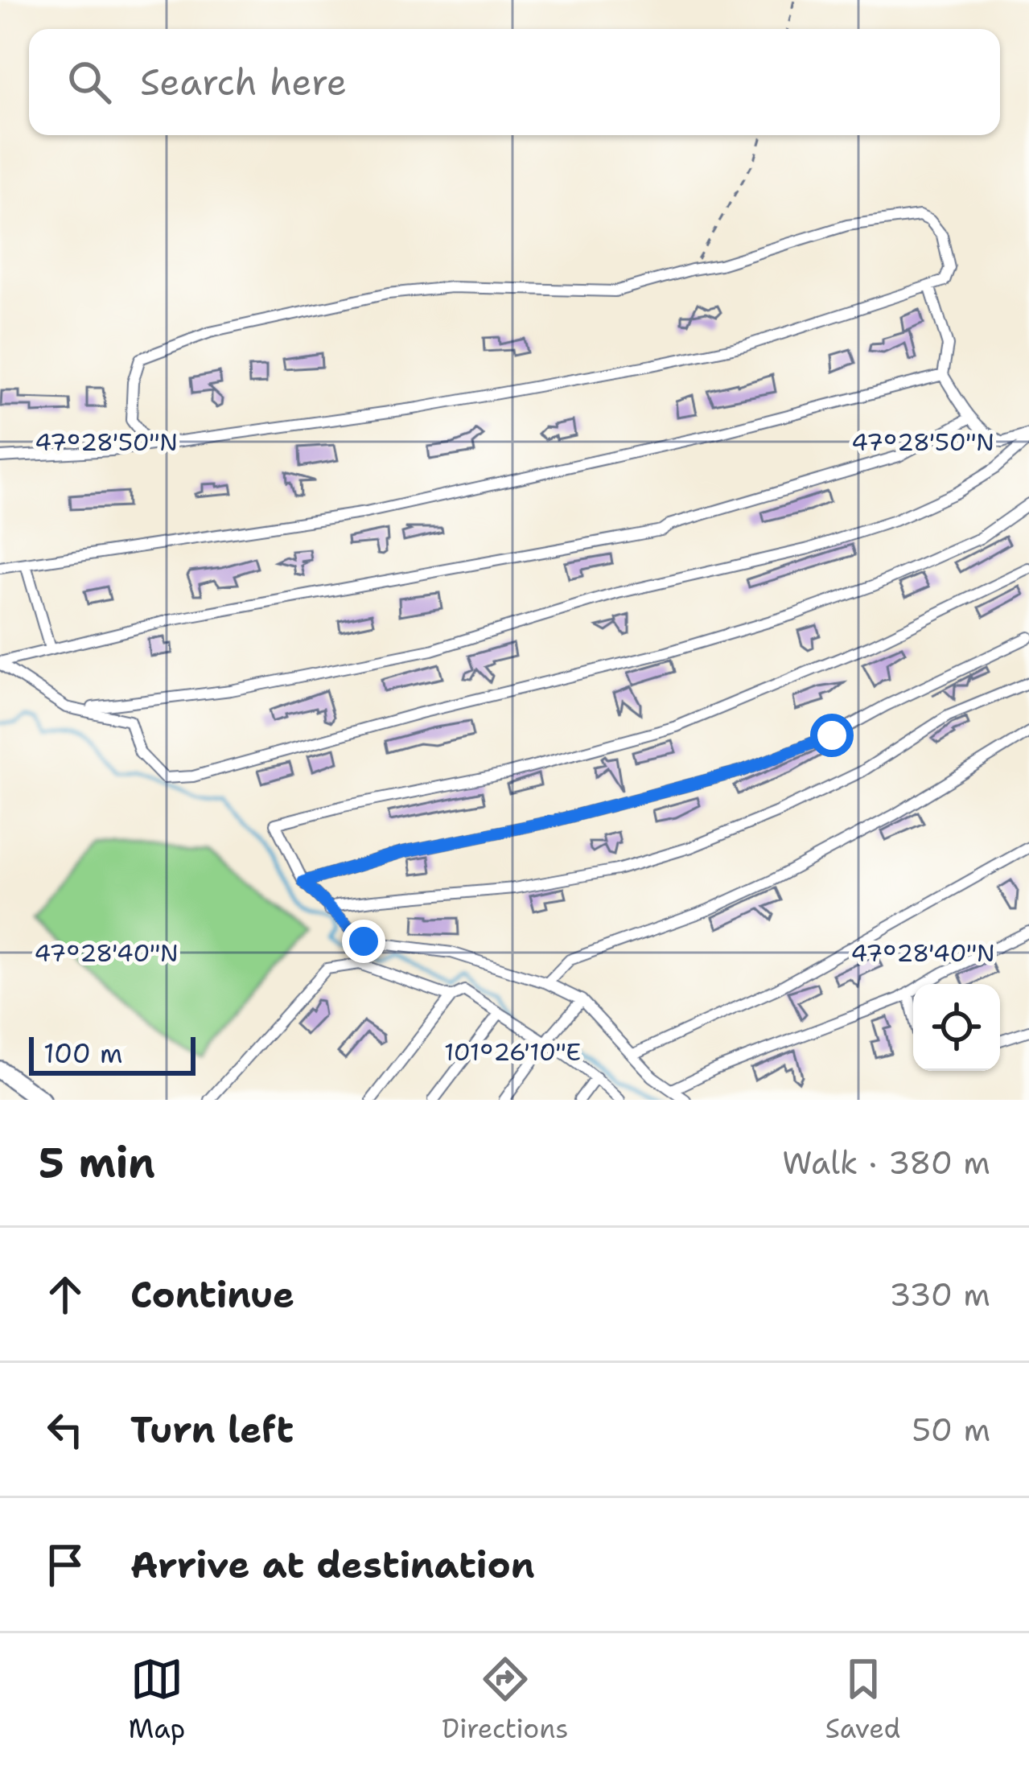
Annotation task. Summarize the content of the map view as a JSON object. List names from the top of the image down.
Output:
{
  "scale_bar": "100 m",
  "page": {
    "search": "Search here",
    "scale": "100 m",
    "heading": ["5 min", "Walk · 380 m"],
    "list": [
      ["Continue", "330 m"],
      ["Turn left", "50 m"],
      "Arrive at destination"
    ],
    "nav": ["Map", "Directions", "Saved"]
  },
  "coordinates": ["47°28'50\"N", "47°28'40\"N", "101°26'10\"E"]
}
